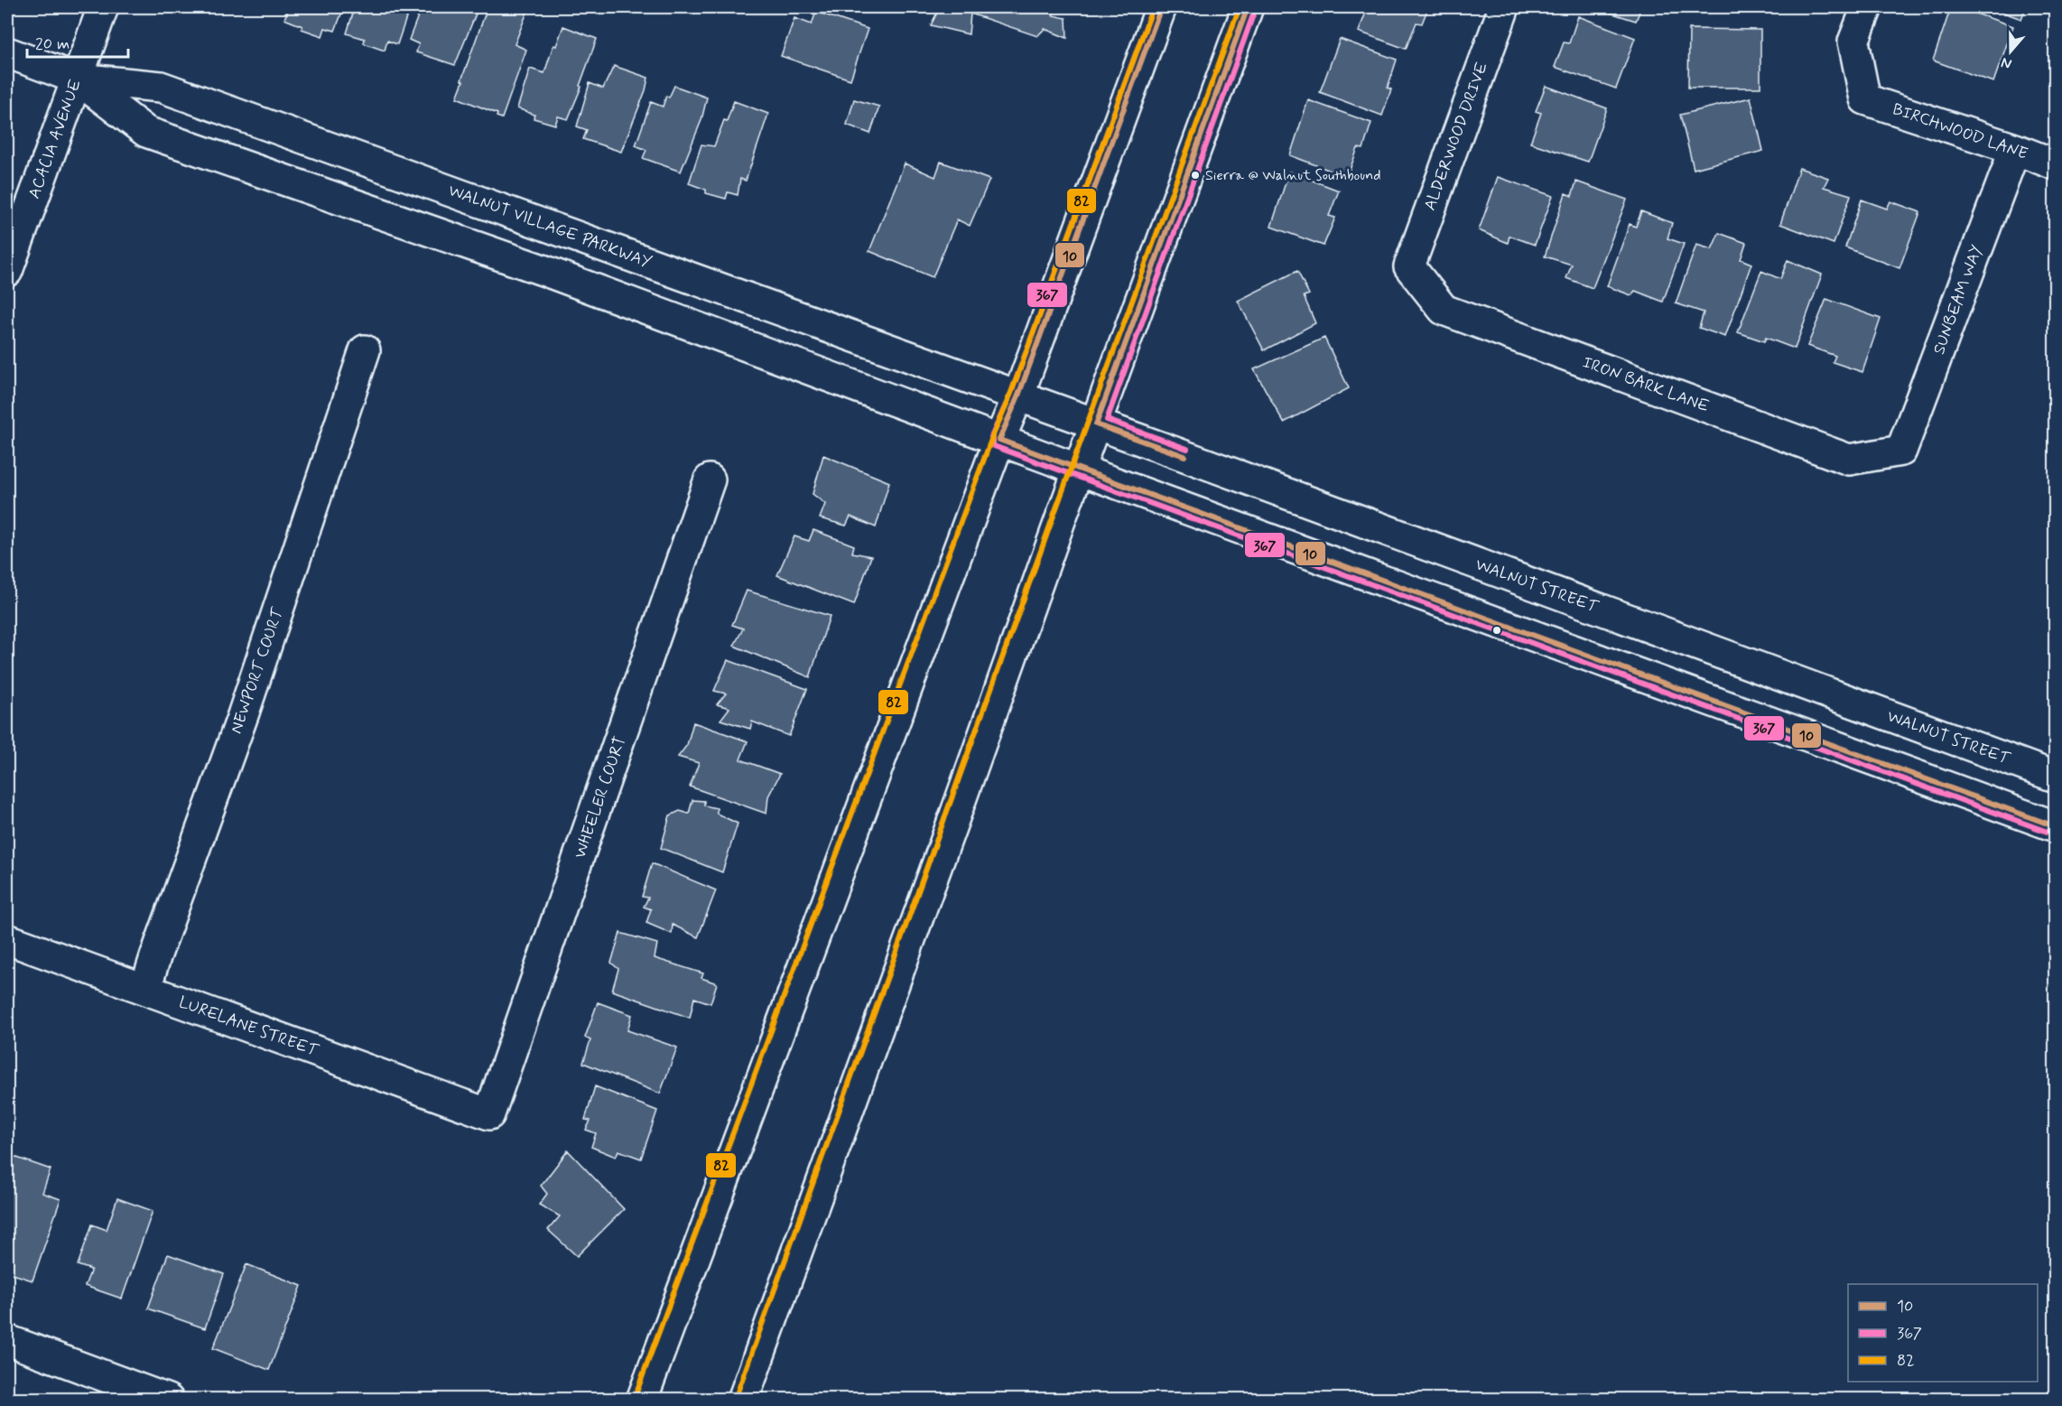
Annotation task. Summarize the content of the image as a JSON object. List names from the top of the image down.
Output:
{
  "streets": {
    "street": [
      "BIRCHWOOD LANE",
      "ALDERWOOD DRIVE",
      "ACACIA AVENUE",
      "WALNUT VILLAGE PARKWAY",
      "SUNBEAM WAY",
      "IRON BARK LANE",
      "WALNUT STREET",
      "NEWPORT COURT",
      "WHEELER COURT",
      "LURELANE STREET"
    ]
  },
  "crossings": [
    ["BIRCHWOOD LANE", "SUNBEAM WAY"],
    ["ALDERWOOD DRIVE", "IRON BARK LANE"],
    ["ACACIA AVENUE", "WALNUT VILLAGE PARKWAY"],
    ["WALNUT VILLAGE PARKWAY", "WALNUT STREET"],
    ["SUNBEAM WAY", "IRON BARK LANE"],
    ["NEWPORT COURT", "LURELANE STREET"],
    ["WHEELER COURT", "LURELANE STREET"]
  ],
  "places": ["Sierra @ Walnut Southbound"],
  "lines": ["transit line 10", "transit line 367", "transit line 82"],
  "legend": ["10", "367", "82"],
  "scale_bar": "20 m",
  "north": "bottom"
}
